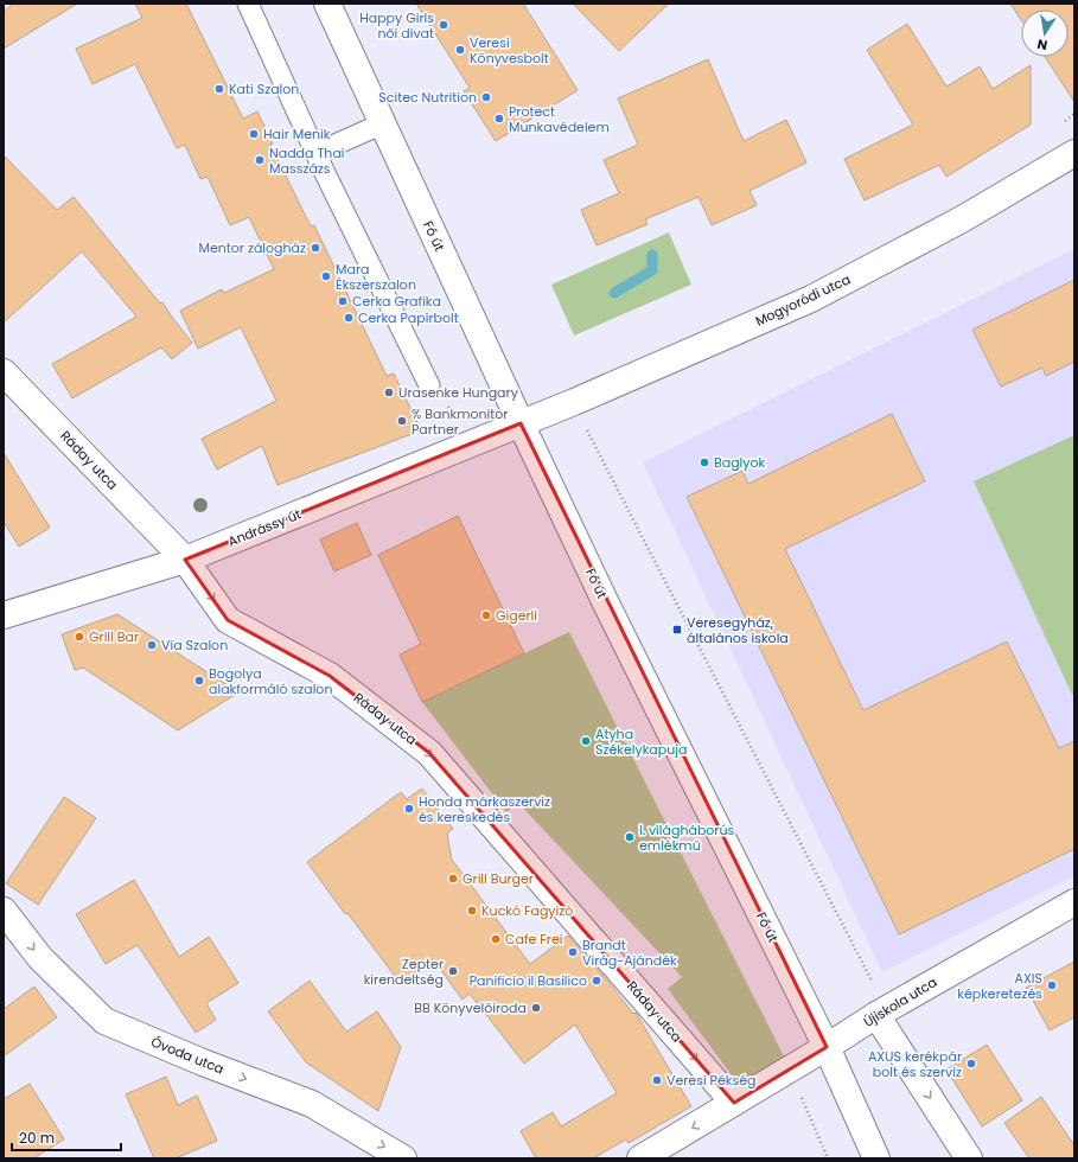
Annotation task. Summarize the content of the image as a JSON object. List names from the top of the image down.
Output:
{
  "streets": {
    "main road": [
      "Fő út",
      "Mogyoródi utca",
      "Ráday utca",
      "Andrássy út",
      "Újiskola utca",
      "Óvoda utca"
    ]
  },
  "crossings": [
    ["Fő út", "Mogyoródi utca"],
    ["Fő út", "Andrássy út"],
    ["Fő út", "Újiskola utca"],
    ["Mogyoródi utca", "Andrássy út"],
    ["Ráday utca", "Andrássy út"],
    ["Ráday utca", "Újiskola utca"]
  ],
  "one_way": ["Ráday utca", "Óvoda utca"],
  "places": {
    "other": [
      "Happy Girls női divat",
      "Veresi Könyvesbolt",
      "Kati Szalon",
      "Scitec Nutrition",
      "Protect Munkavédelem",
      "Hair Menik",
      "Nadda Thai Masszázs",
      "Mentor zálogház",
      "Mara Ékszerszalon",
      "Cerka Grafika",
      "Cerka Papírbolt",
      "Urasenke Hungary",
      "% Bankmonitor Partner",
      "Baglyok",
      "Gigerli",
      "Grill Bar",
      "Via Szalon",
      "Bogolya alakformáló szalon",
      "Atyha Székelykapuja",
      "Honda márkaszerviz és kereskedés",
      "I. világháborús emlékmű",
      "Grill Burger",
      "Kuckó Fagyizó",
      "Cafe Frei",
      "Brandt Virág-Ajándék",
      "Zepter kirendeltség",
      "Panificio il Basilico",
      "AXIS képkeretezés",
      "BB Könyvelőiroda",
      "AXUS kerékpár bolt és szerviz",
      "Veresi Pékség"
    ],
    "transit": ["Veresegyház, általános iskola"]
  },
  "scale_bar": "20 m",
  "north": "bottom"
}
